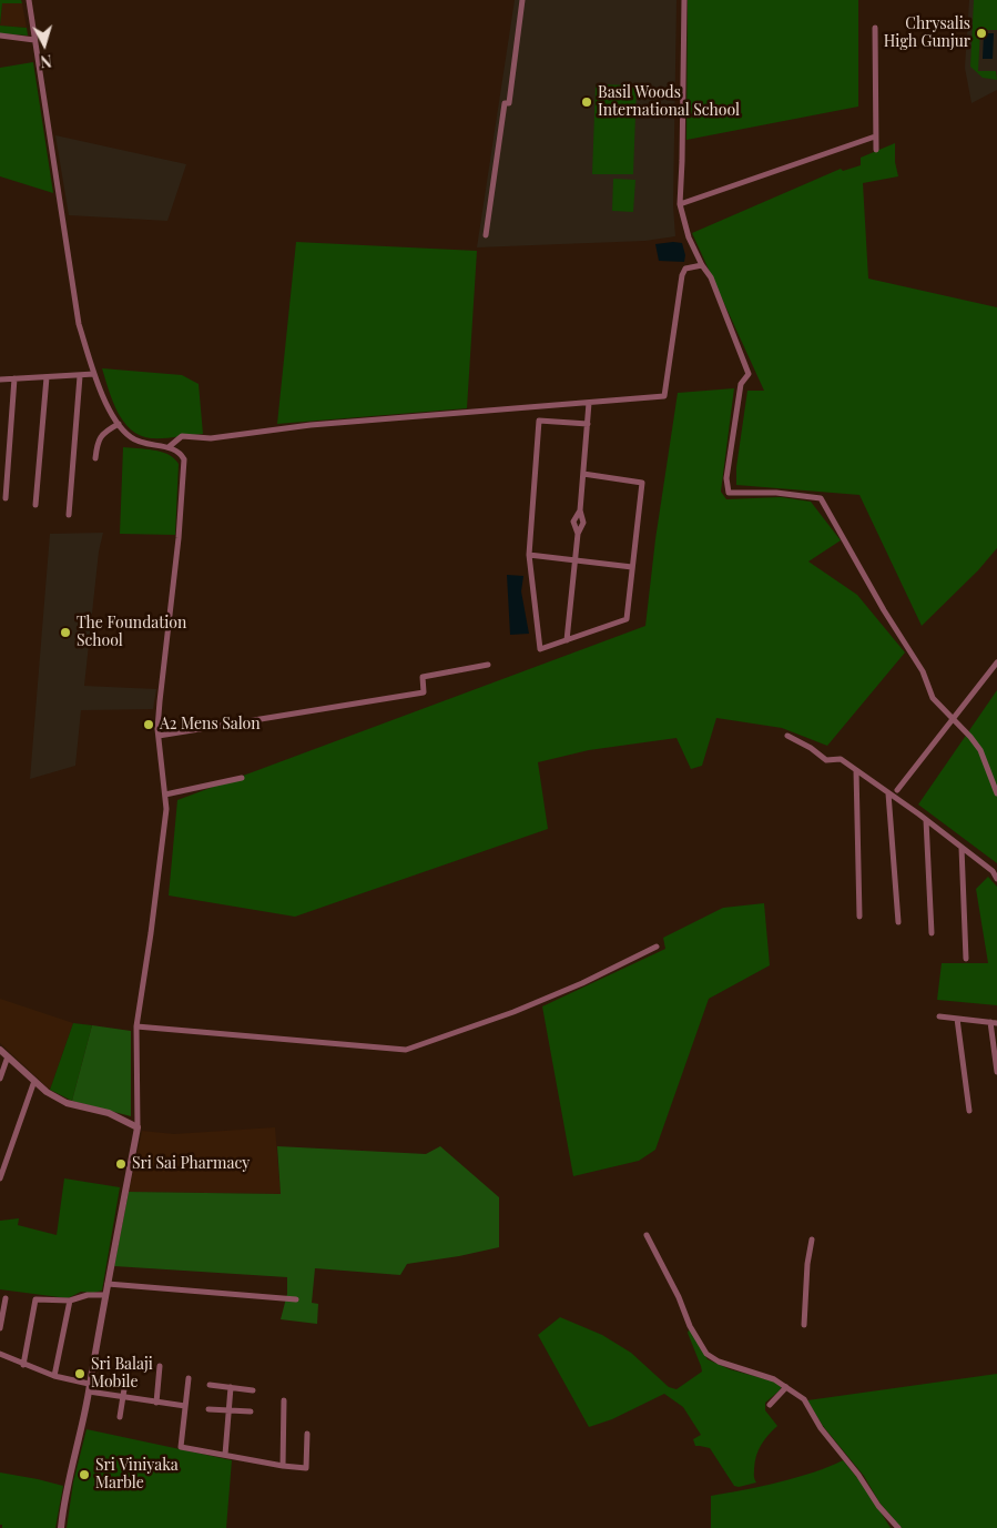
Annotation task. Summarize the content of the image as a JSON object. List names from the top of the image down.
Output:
{
  "places": [
    "Chrysalis High Gunjur",
    "Basil Woods International School",
    "The Foundation School",
    "A2 Mens Salon",
    "Sri Sai Pharmacy",
    "Sri Balaji Mobile",
    "Sri Viniyaka Marble"
  ],
  "north": "bottom"
}
